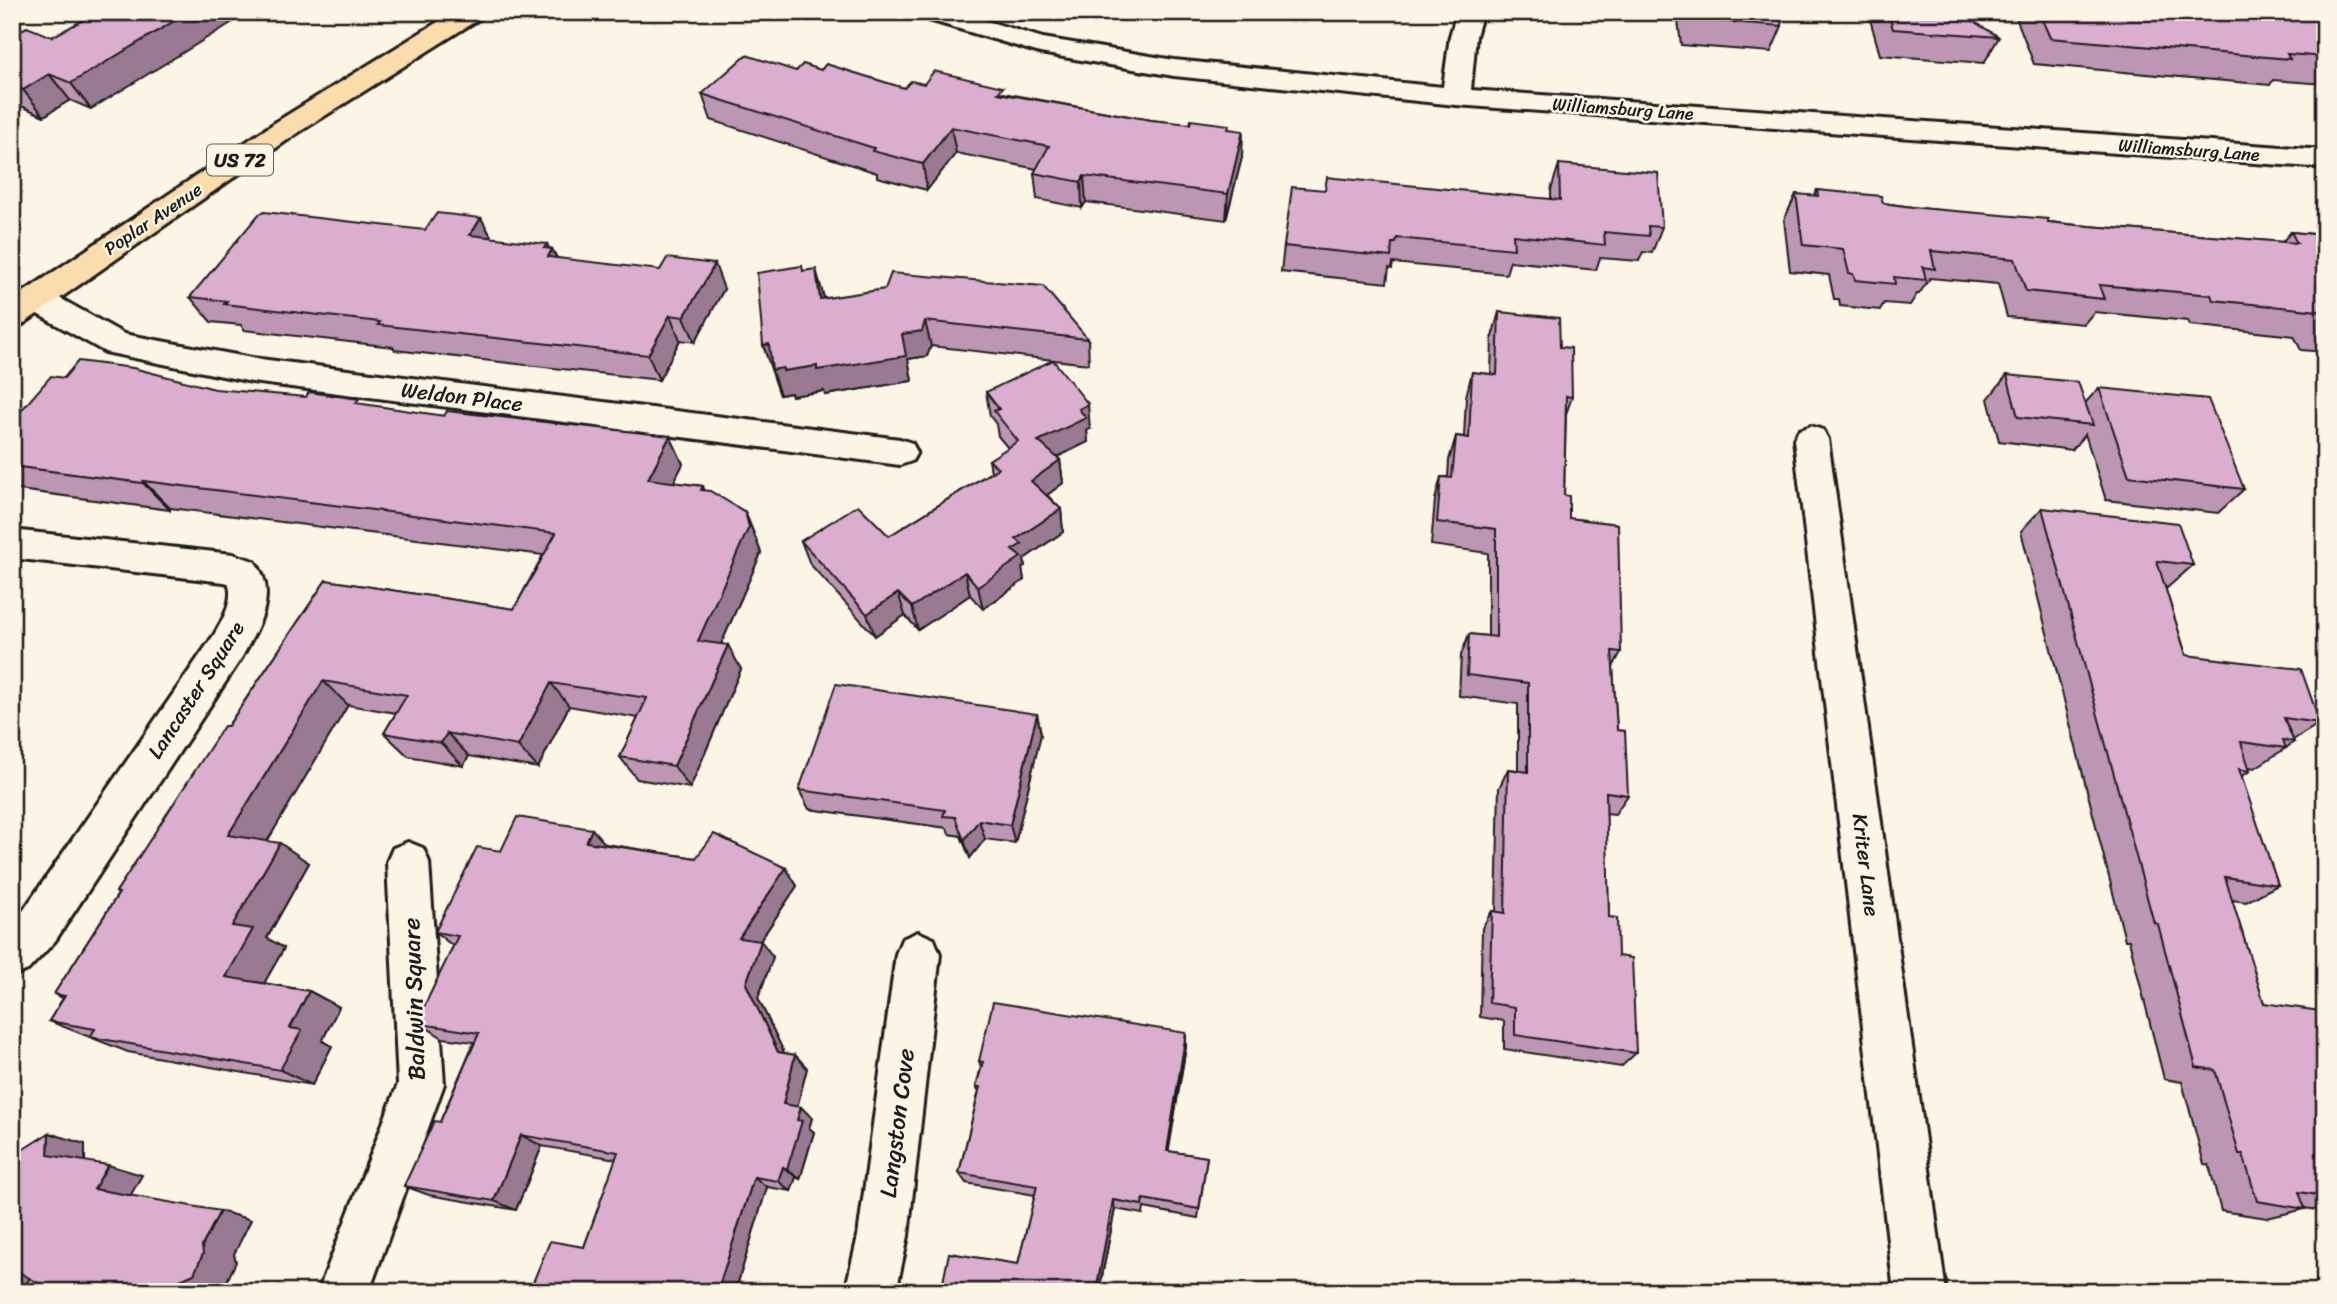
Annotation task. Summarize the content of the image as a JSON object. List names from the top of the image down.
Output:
{
  "streets": {
    "main road": ["US 72", "Poplar Avenue"],
    "street": [
      "Williamsburg Lane",
      "Weldon Place",
      "Lancaster Square",
      "Kriter Lane",
      "Baldwin Square",
      "Langston Cove"
    ]
  },
  "crossings": [
    ["Poplar Avenue", "Weldon Place"]
  ]
}
